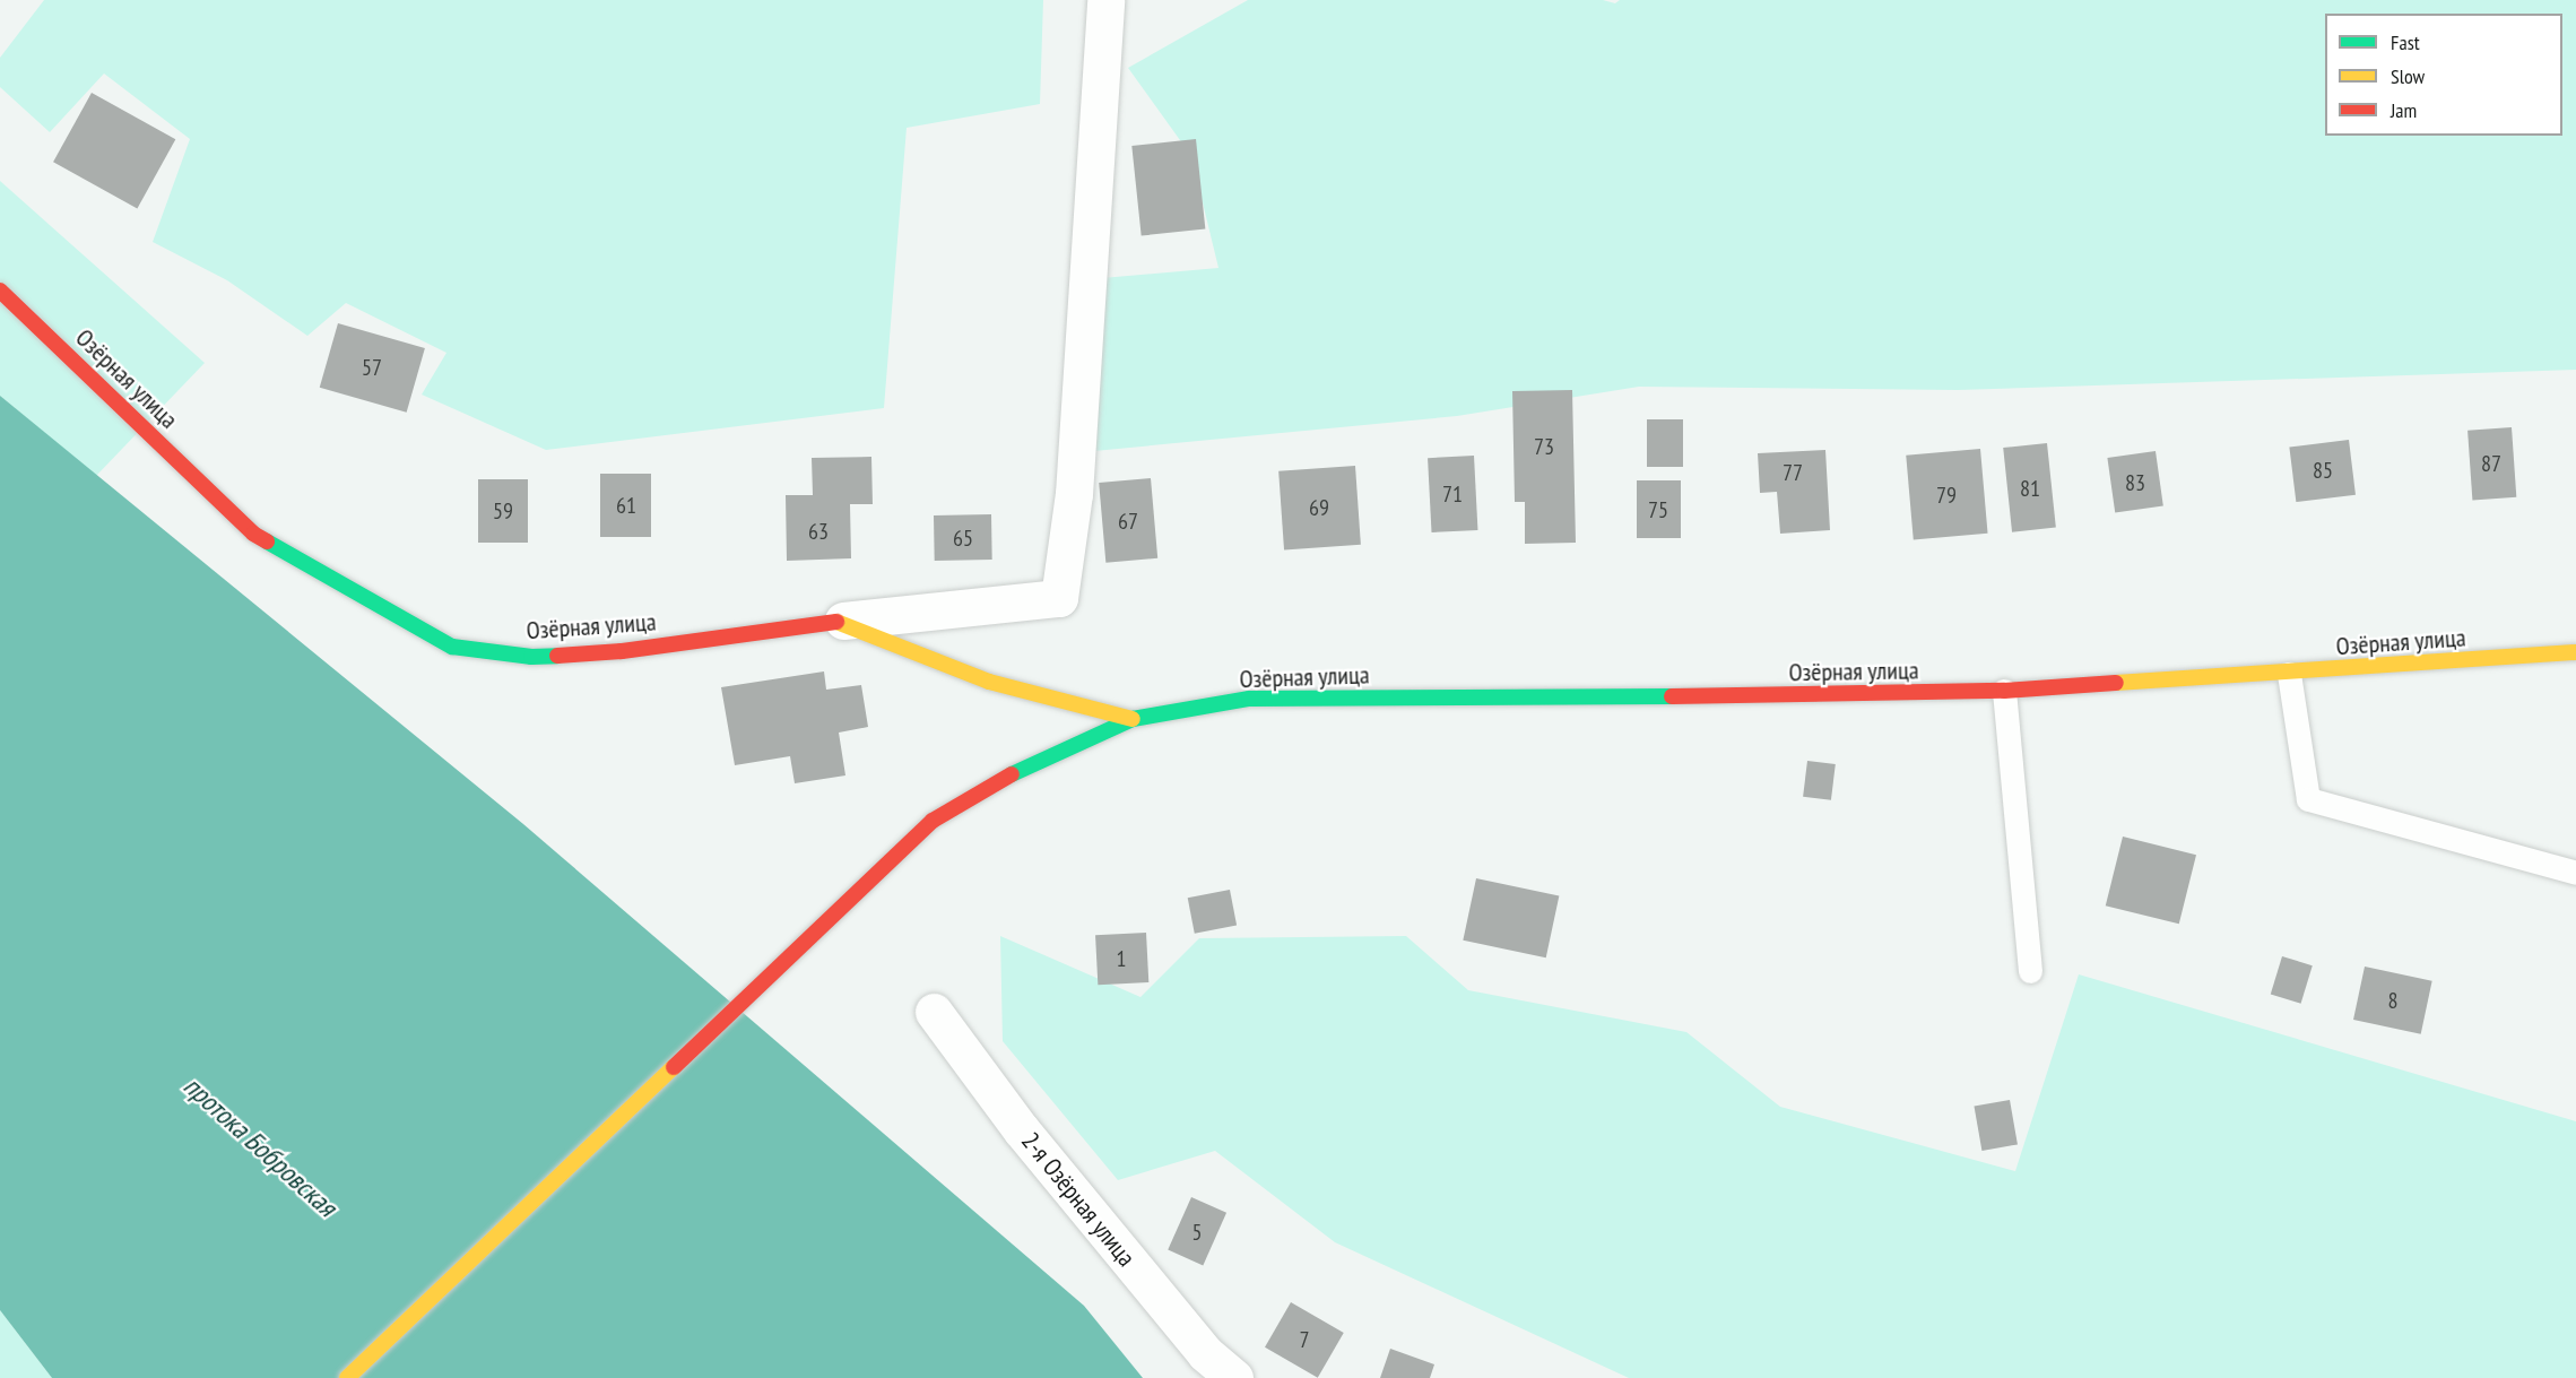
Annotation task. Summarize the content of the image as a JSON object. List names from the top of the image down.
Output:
{
  "streets": {
    "street": ["Озёрная улица", "2-я Озёрная улица"]
  },
  "water": ["протока Бобровская"],
  "house_numbers": [
    "57",
    "73",
    "87",
    "85",
    "77",
    "83",
    "81",
    "71",
    "79",
    "61",
    "69",
    "75",
    "59",
    "67",
    "63",
    "65",
    "1",
    "8",
    "5",
    "7"
  ],
  "legend": ["Fast", "Slow", "Jam"]
}
